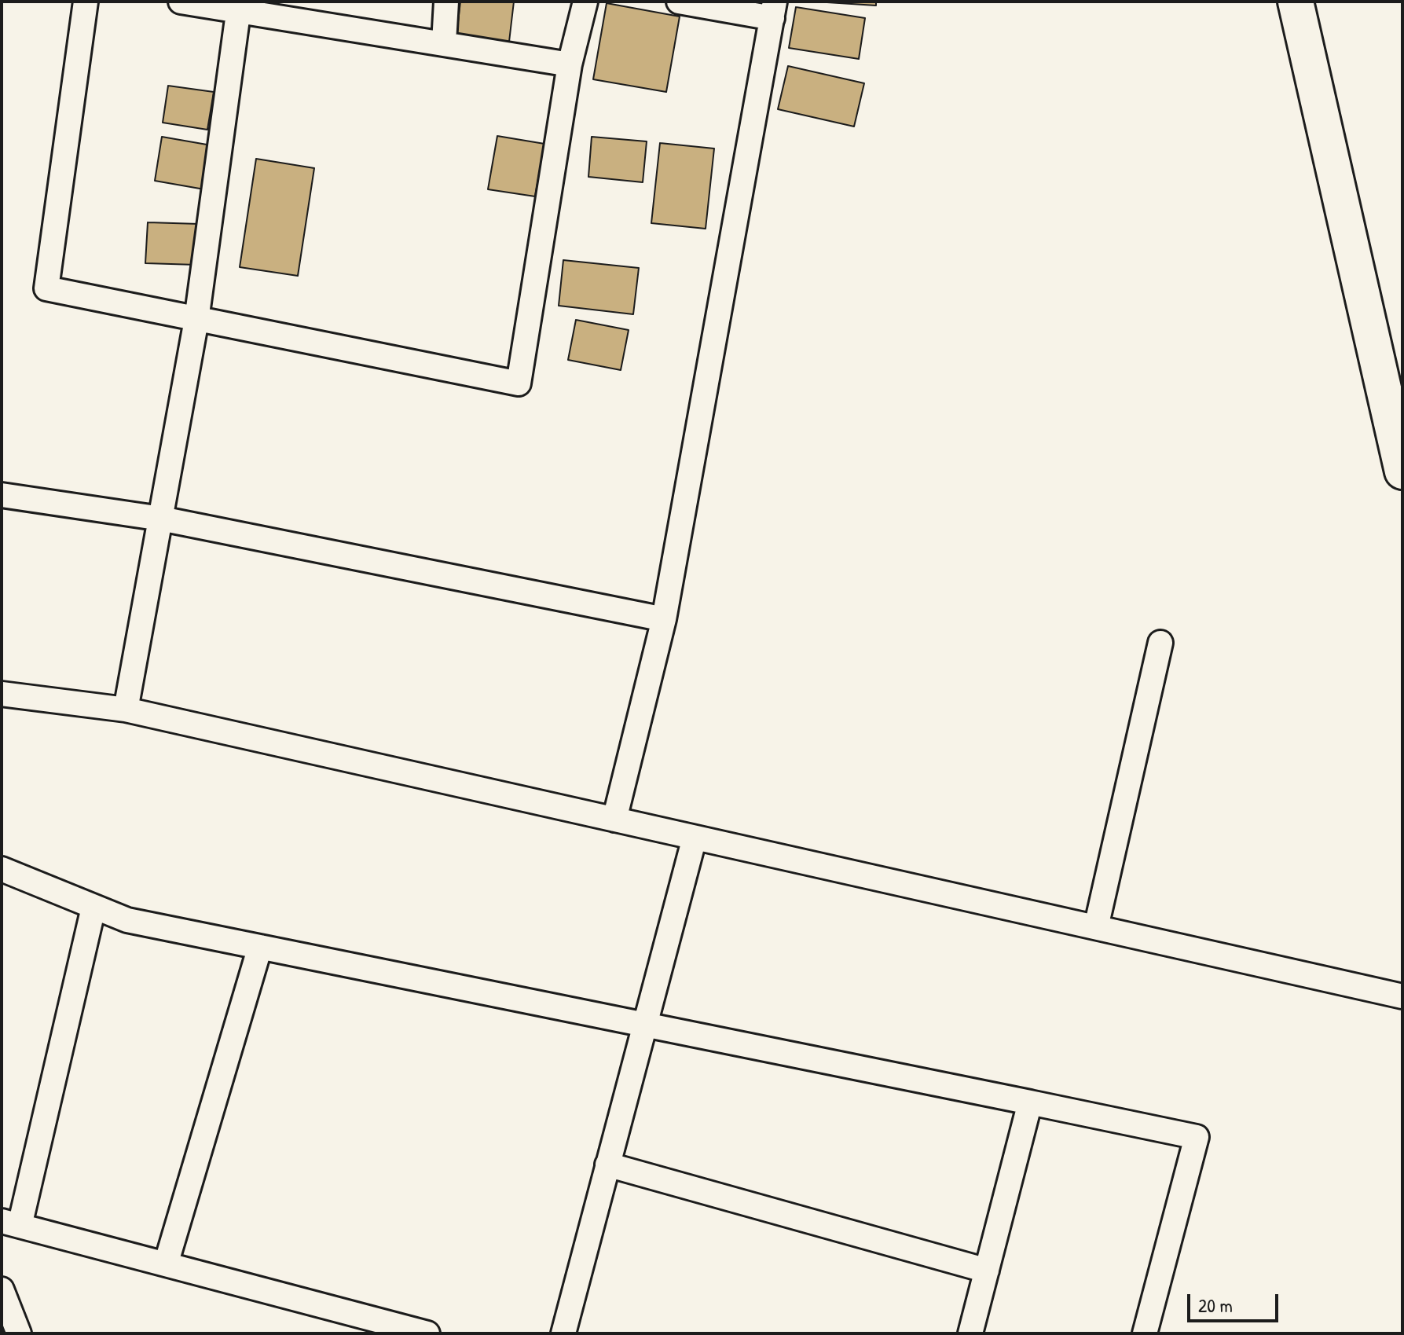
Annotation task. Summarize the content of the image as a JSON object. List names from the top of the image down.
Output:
{
  "scale_bar": "20 m"
}
